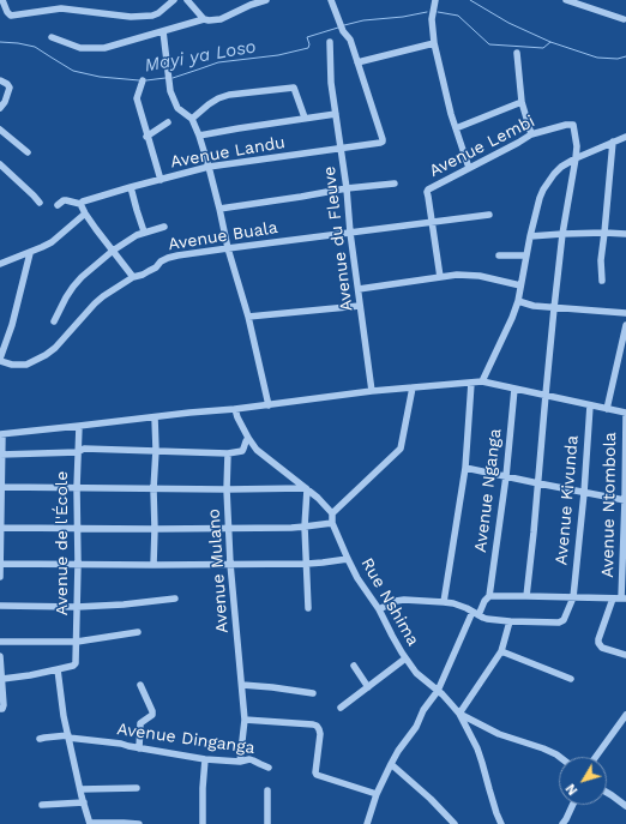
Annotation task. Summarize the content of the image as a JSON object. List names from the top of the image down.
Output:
{
  "streets": {
    "street": [
      "Avenue Lembi",
      "Avenue Landu",
      "Avenue Buala",
      "Avenue du Fleuve",
      "Avenue Nganga",
      "Avenue Kivunda",
      "Avenue Ntombola",
      "Avenue de l'École",
      "Avenue Mulano",
      "Rue Nshima",
      "Avenue Dinganga"
    ]
  },
  "crossings": [
    ["Avenue Lembi", "Avenue Buala"],
    ["Avenue Landu", "Avenue du Fleuve"],
    ["Avenue Buala", "Avenue du Fleuve"],
    ["Avenue Mulano", "Avenue Dinganga"]
  ],
  "water": ["Mayi ya Loso"],
  "north": "bottom left"
}
